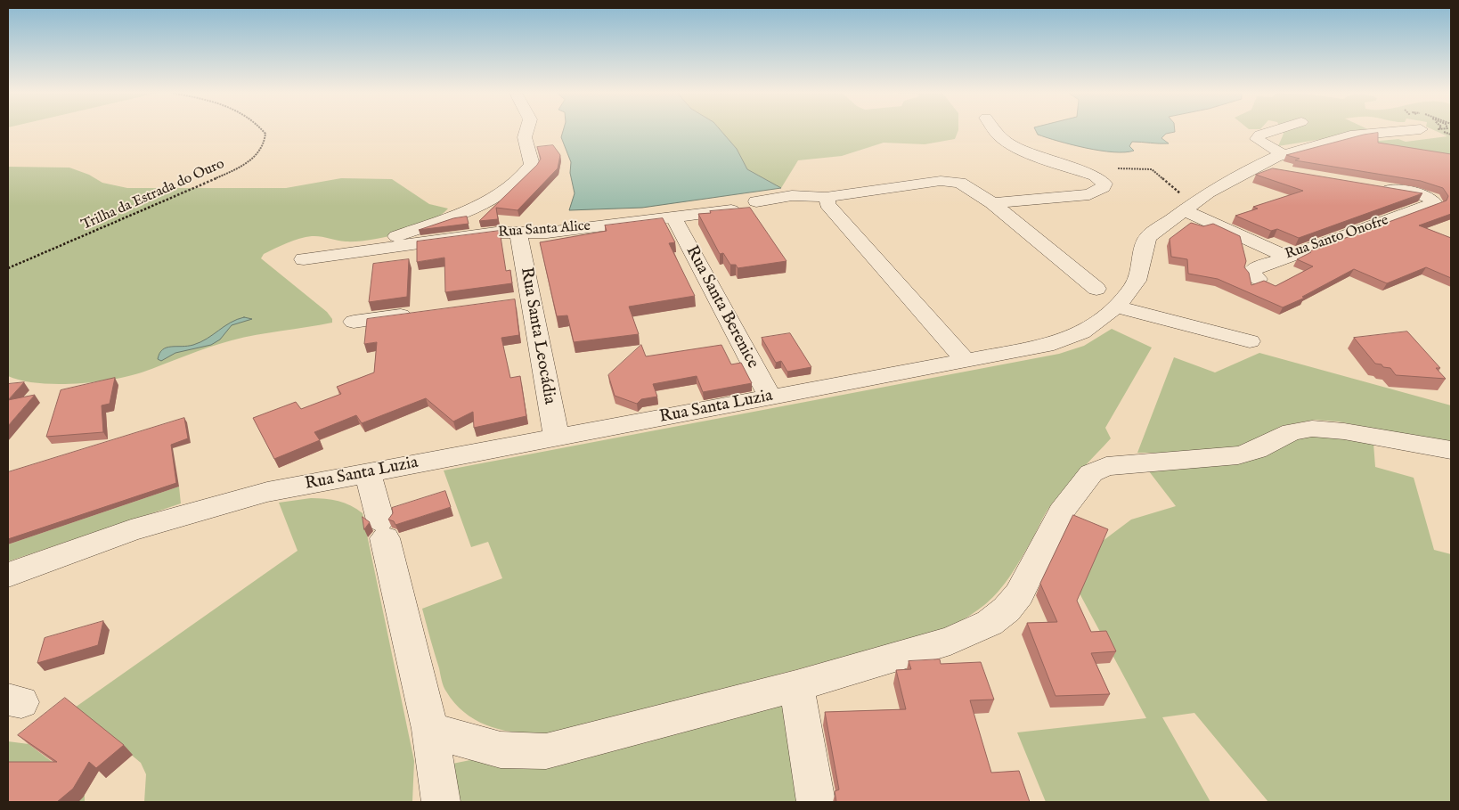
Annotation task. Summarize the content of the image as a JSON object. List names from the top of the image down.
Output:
{
  "streets": {
    "street": [
      "Rua Santa Alice",
      "Rua Santo Onofre",
      "Rua Santa Berenice",
      "Rua Santa Leocádia",
      "Rua Santa Luzia"
    ],
    "path": ["Trilha da Estrada do Ouro"]
  },
  "crossings": [
    ["Rua Santa Alice", "Rua Santa Berenice"],
    ["Rua Santa Alice", "Rua Santa Leocádia"],
    ["Rua Santa Berenice", "Rua Santa Luzia"],
    ["Rua Santa Leocádia", "Rua Santa Luzia"]
  ]
}
